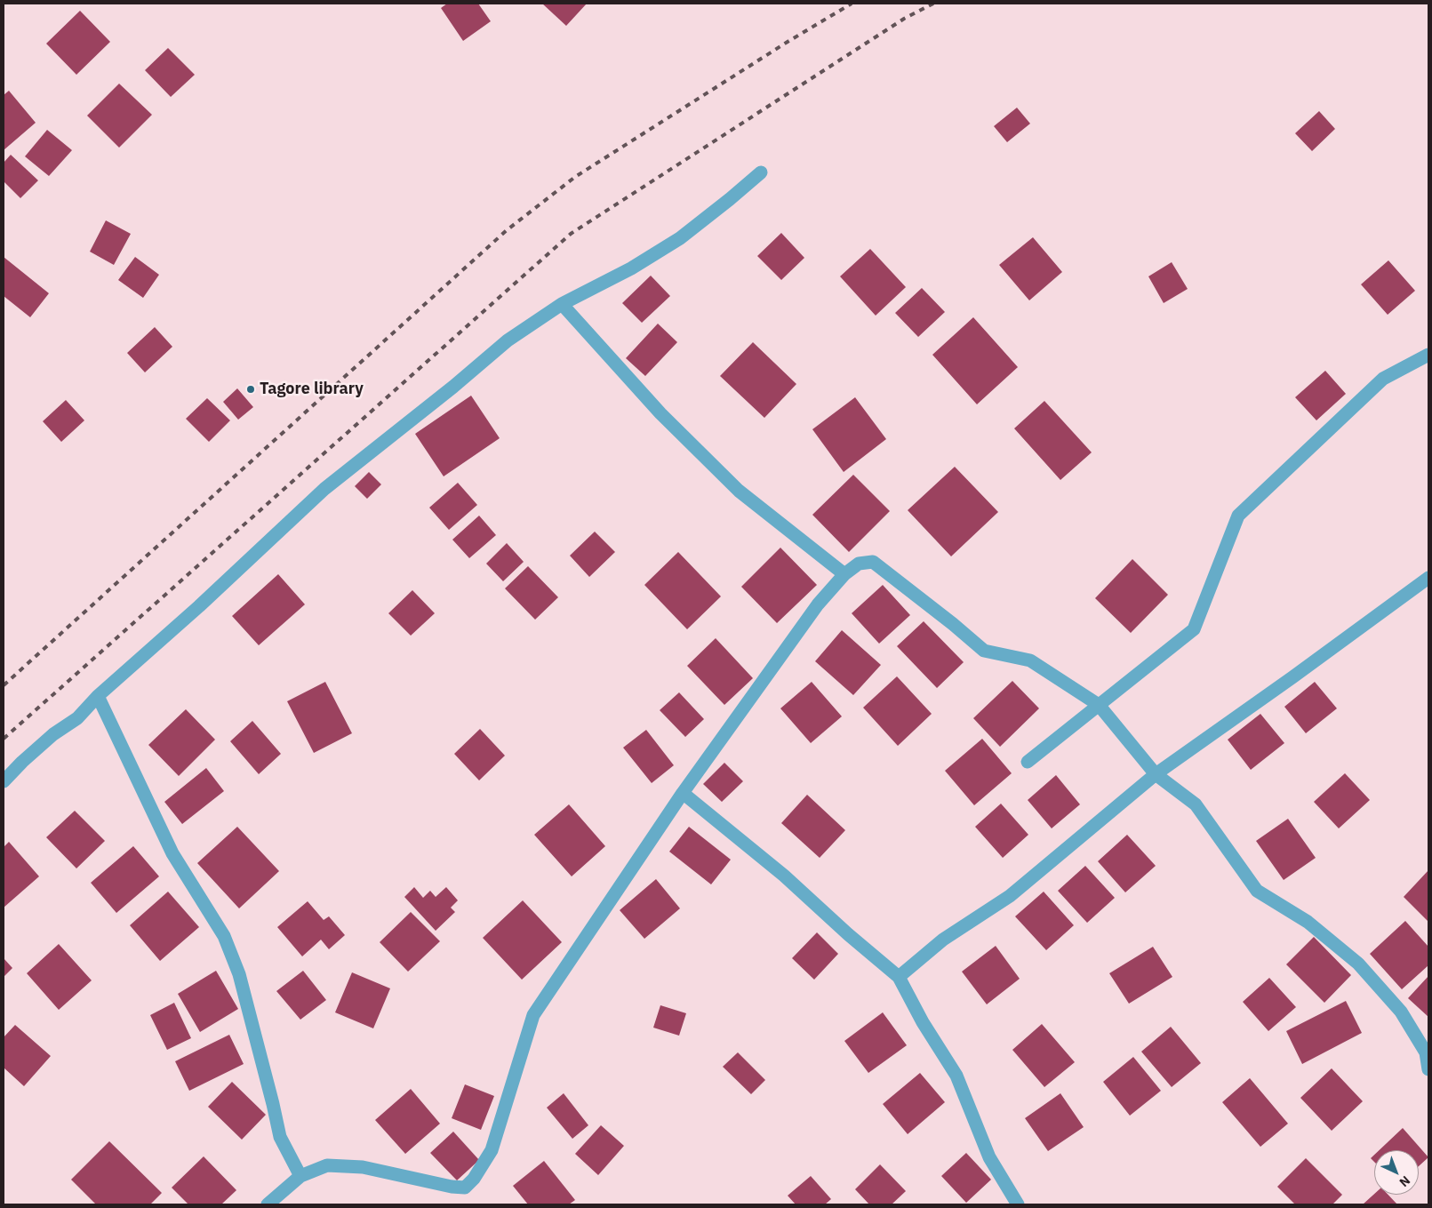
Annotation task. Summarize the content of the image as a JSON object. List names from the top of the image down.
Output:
{
  "places": ["Tagore library"],
  "north": "bottom right"
}
